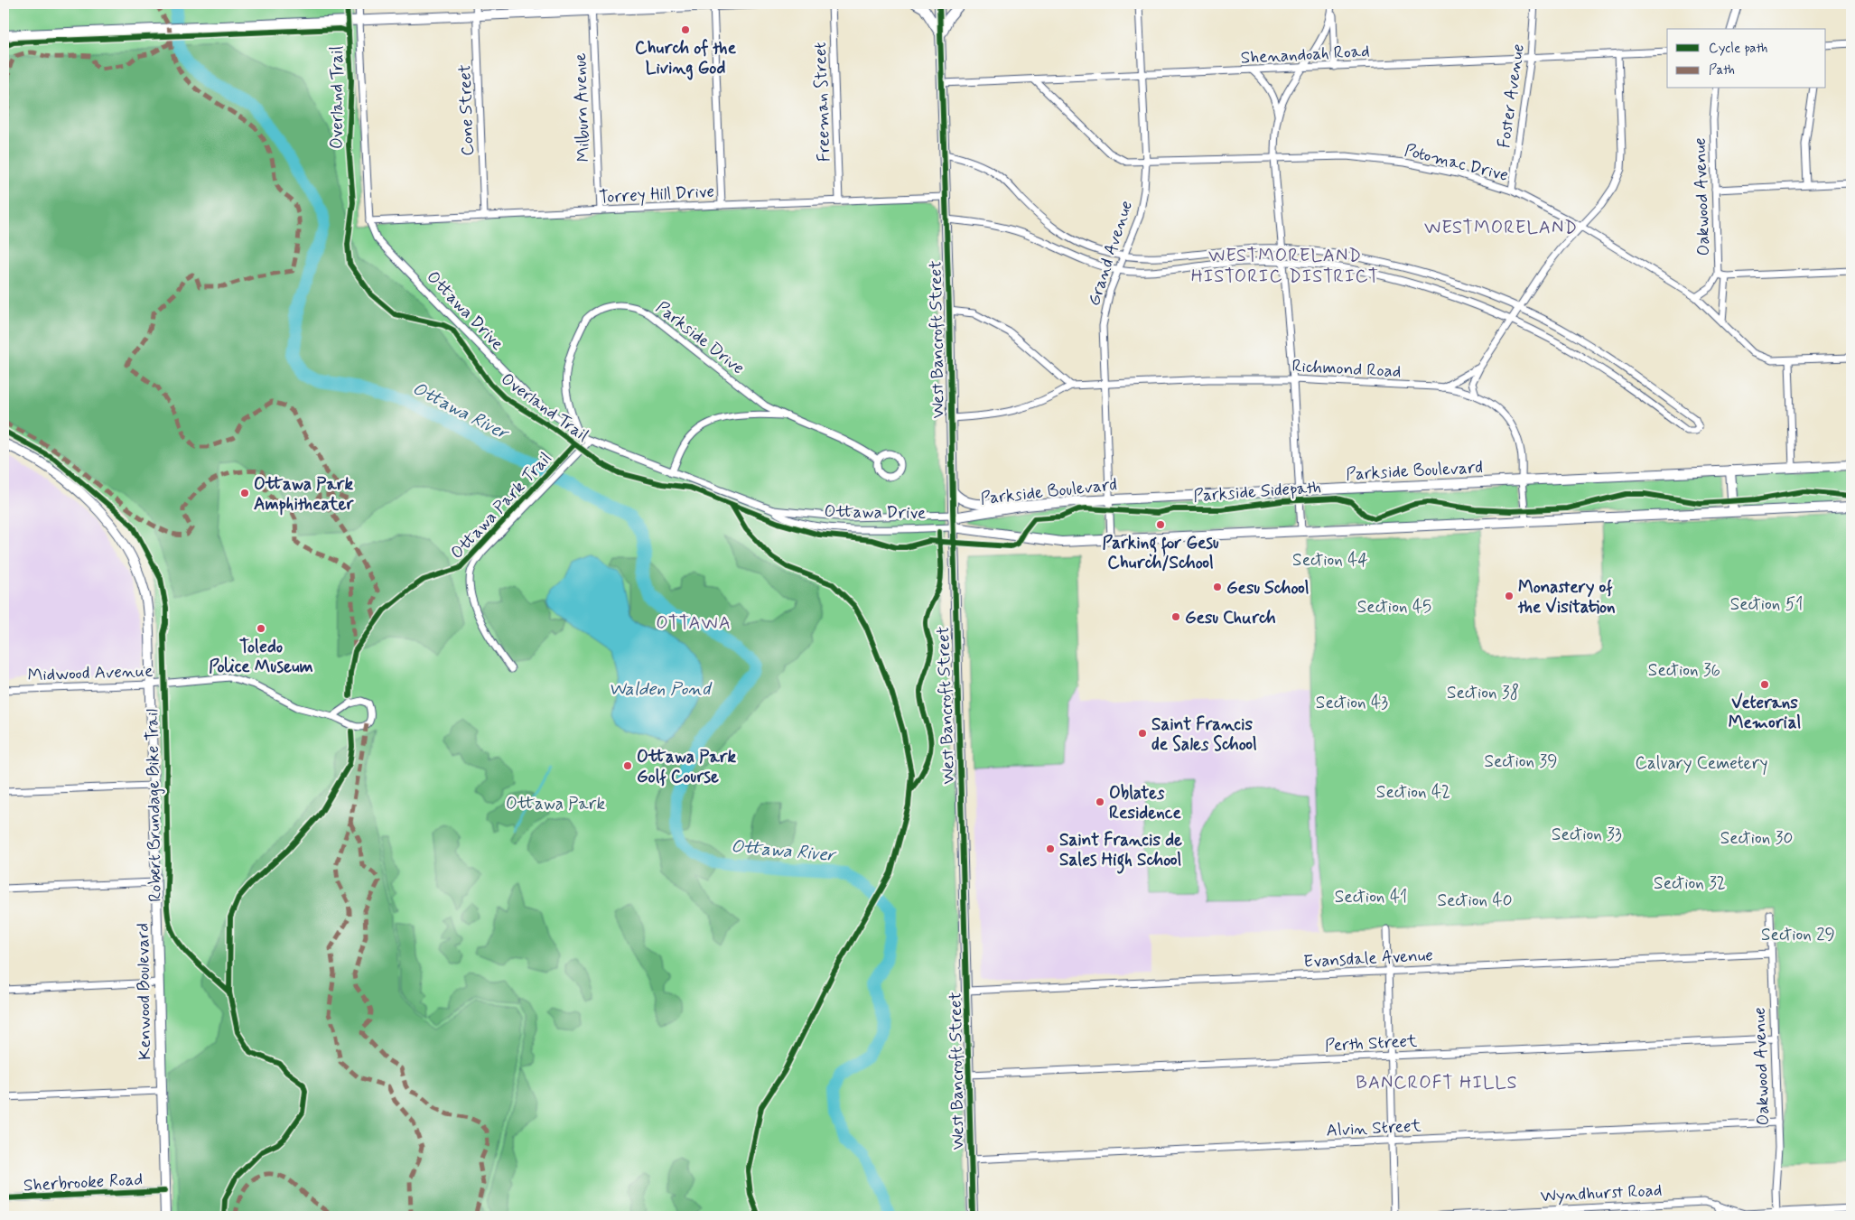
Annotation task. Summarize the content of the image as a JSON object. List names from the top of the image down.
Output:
{
  "streets": {
    "street": [
      "Shenandoah Road",
      "Foster Avenue",
      "Freeman Street",
      "Milburn Avenue",
      "Cone Street",
      "Potomac Drive",
      "Torrey Hill Drive",
      "Oakwood Avenue",
      "Grand Avenue",
      "Ottawa Drive",
      "Parkside Drive",
      "West Bancroft Street",
      "Richmond Road",
      "Parkside Boulevard",
      "Midwood Avenue",
      "Evansdale Avenue",
      "Kenwood Boulevard",
      "Perth Street",
      "Alvin Street",
      "Sherbrooke Road",
      "Wyndhurst Road"
    ],
    "cycle path": ["Overland Trail", "Robert Brundage Bike Trail"]
  },
  "crossings": [
    ["Shenandoah Road", "Foster Avenue"],
    ["Shenandoah Road", "Potomac Drive"],
    ["Shenandoah Road", "Grand Avenue"],
    ["Shenandoah Road", "West Bancroft Street"],
    ["Foster Avenue", "Potomac Drive"],
    ["Freeman Street", "Torrey Hill Drive"],
    ["Milburn Avenue", "Torrey Hill Drive"],
    ["Cone Street", "Torrey Hill Drive"],
    ["Potomac Drive", "Oakwood Avenue"],
    ["Potomac Drive", "Grand Avenue"],
    ["Torrey Hill Drive", "Ottawa Drive"],
    ["Torrey Hill Drive", "West Bancroft Street"],
    ["Oakwood Avenue", "Evansdale Avenue"],
    ["Oakwood Avenue", "Perth Street"],
    ["Oakwood Avenue", "Alvin Street"],
    ["Oakwood Avenue", "Wyndhurst Road"],
    ["Grand Avenue", "Richmond Road"],
    ["Grand Avenue", "Parkside Boulevard"],
    ["Ottawa Drive", "Parkside Drive"],
    ["Ottawa Drive", "West Bancroft Street"],
    ["Ottawa Drive", "Parkside Boulevard"],
    ["West Bancroft Street", "Richmond Road"],
    ["West Bancroft Street", "Parkside Boulevard"],
    ["West Bancroft Street", "Evansdale Avenue"],
    ["West Bancroft Street", "Perth Street"],
    ["West Bancroft Street", "Alvin Street"],
    ["Richmond Road", "Parkside Boulevard"],
    ["Midwood Avenue", "Kenwood Boulevard"],
    ["Kenwood Boulevard", "Sherbrooke Road"]
  ],
  "districts": [
    "WESTMORELAND",
    "WESTMORELAND HISTORIC DISTRICT",
    "OTTAWA",
    "BANCROFT HILLS"
  ],
  "water": ["Ottawa River", "Walden Pond"],
  "parks": [
    "Section 44",
    "Section 51",
    "Section 45",
    "Section 36",
    "Section 38",
    "Section 43",
    "Section 39",
    "Calvary Cemetery",
    "Section 42",
    "Ottawa Park",
    "Section 33",
    "Section 30",
    "Section 32",
    "Section 41",
    "Section 40",
    "Section 29"
  ],
  "places": [
    "Church of the Living God",
    "Ottawa Park Amphitheater",
    "Parking for Gesu Church/School",
    "Gesu School",
    "Monastery of the Visitation",
    "Gesu Church",
    "Toledo Police Museum",
    "Veterans Memorial",
    "Saint Francis de Sales School",
    "Ottawa Park Golf Course",
    "Oblates Residence",
    "Saint Francis de Sales High School"
  ],
  "legend": ["Cycle path", "Path"]
}
